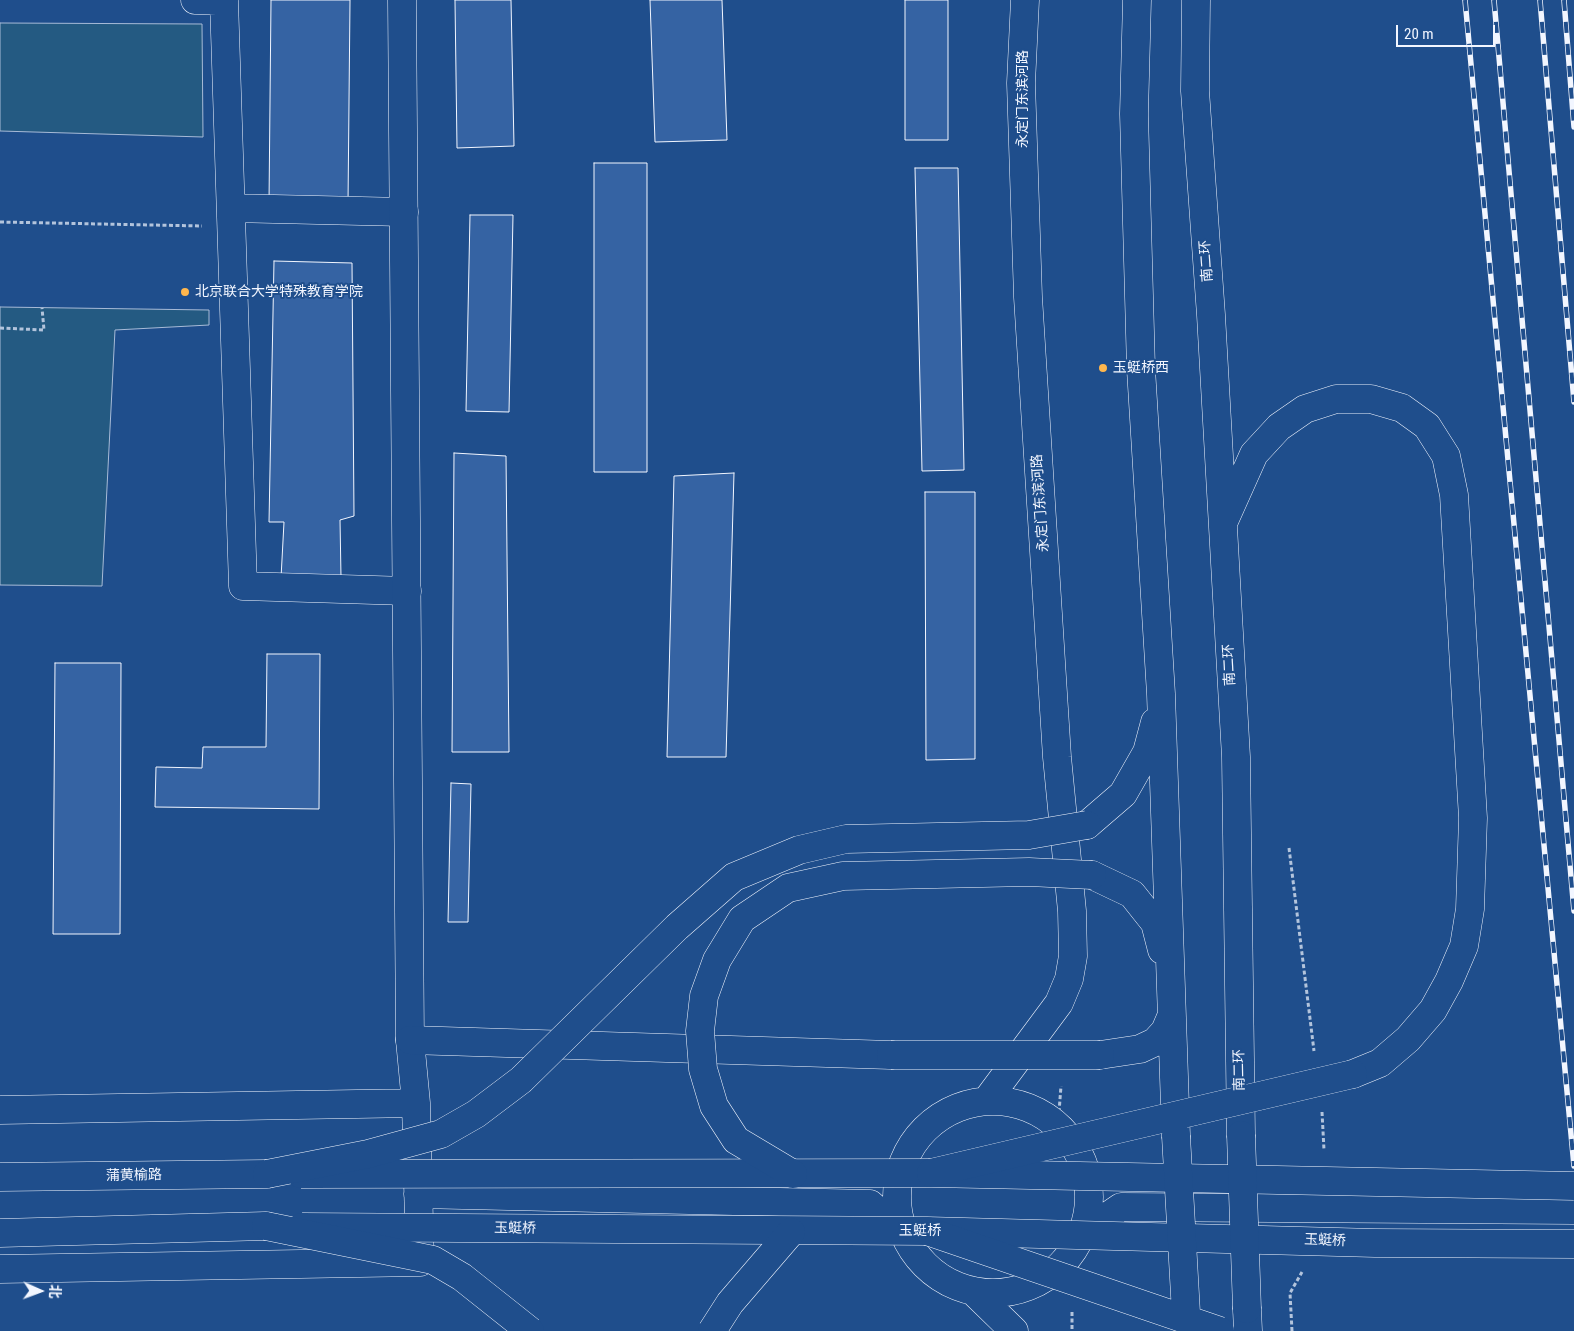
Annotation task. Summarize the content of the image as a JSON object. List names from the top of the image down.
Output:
{
  "streets": {
    "main road": [
      "永定门东滨河路",
      "南二环",
      "蒲黄榆路",
      "玉蜓桥"
    ]
  },
  "places": ["北京联合大学特殊教育学院", "玉蜓桥西"],
  "scale_bar": "20 m",
  "north": "right"
}
